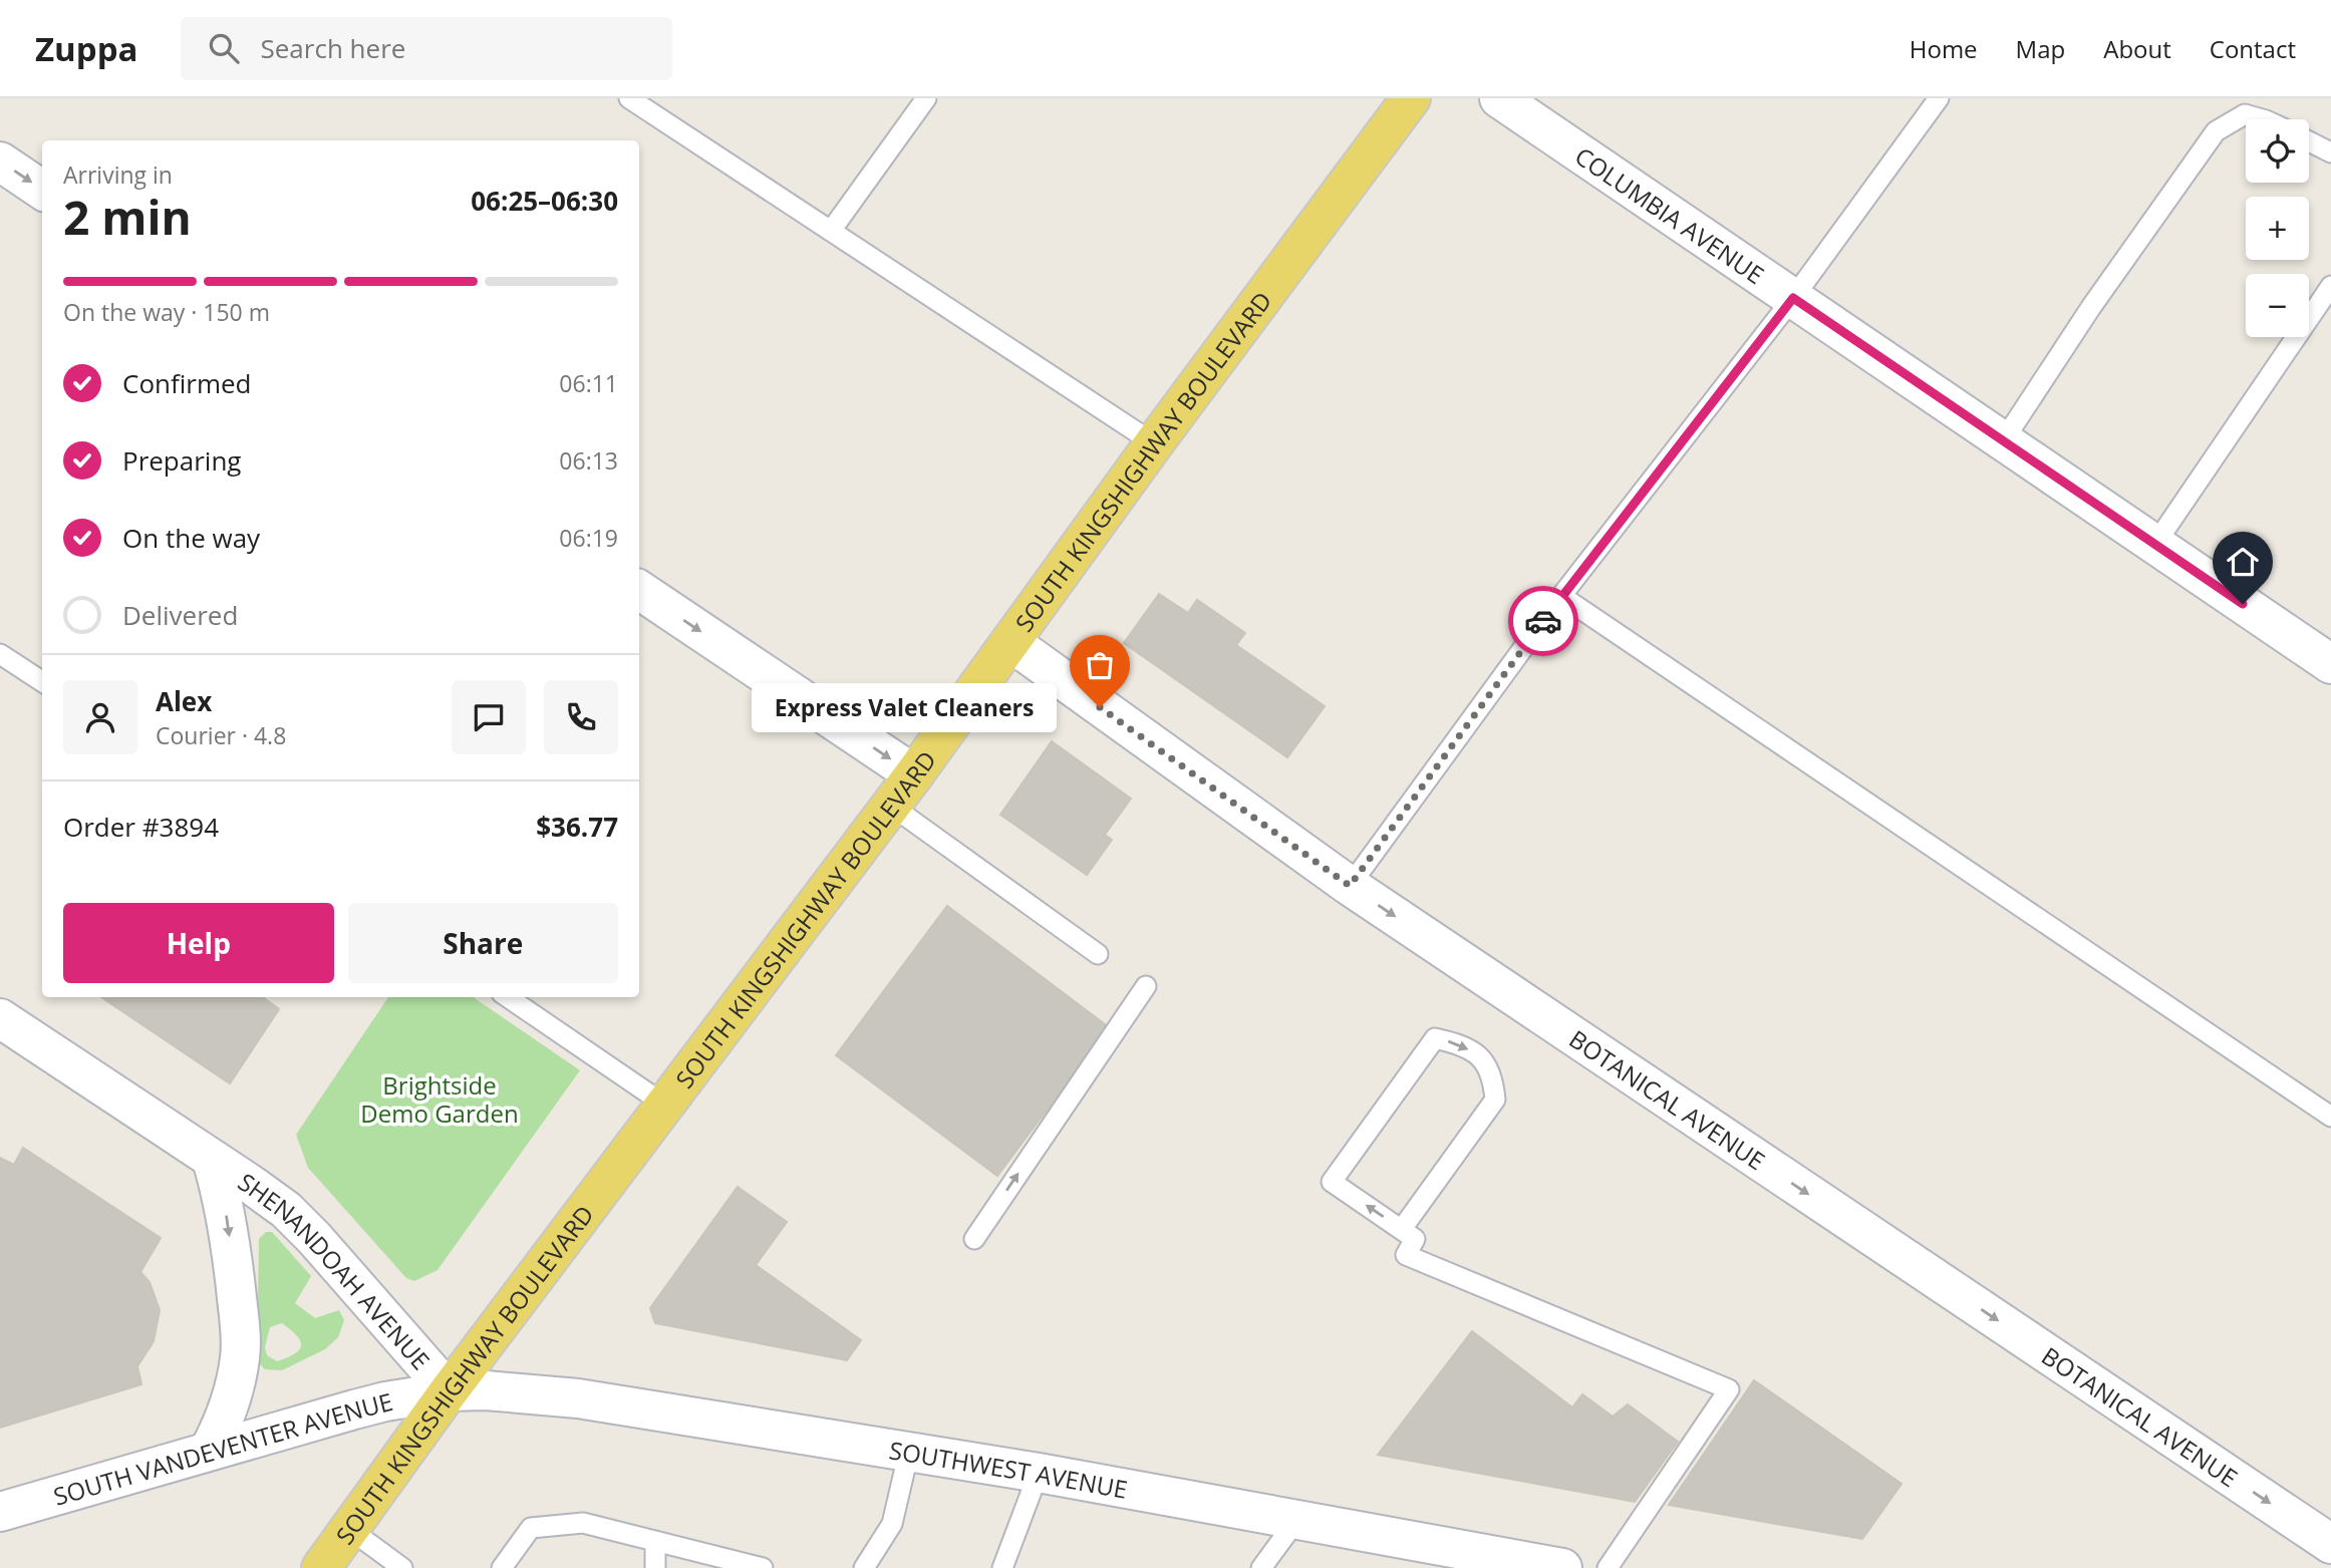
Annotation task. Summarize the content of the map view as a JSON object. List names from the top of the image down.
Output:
{
  "streets": {
    "main road": ["SOUTH KINGSHIGHWAY BOULEVARD"],
    "street": [
      "COLUMBIA AVENUE",
      "BOTANICAL AVENUE",
      "SHENANDOAH AVENUE",
      "SOUTH VANDEVENTER AVENUE",
      "SOUTHWEST AVENUE"
    ]
  },
  "crossings": [
    ["SOUTH KINGSHIGHWAY BOULEVARD", "BOTANICAL AVENUE"],
    ["SOUTH KINGSHIGHWAY BOULEVARD", "SHENANDOAH AVENUE"],
    ["SOUTH KINGSHIGHWAY BOULEVARD", "SOUTH VANDEVENTER AVENUE"],
    ["SOUTH KINGSHIGHWAY BOULEVARD", "SOUTHWEST AVENUE"],
    ["SHENANDOAH AVENUE", "SOUTH VANDEVENTER AVENUE"],
    ["SHENANDOAH AVENUE", "SOUTHWEST AVENUE"],
    ["SOUTH VANDEVENTER AVENUE", "SOUTHWEST AVENUE"]
  ],
  "one_way": ["BOTANICAL AVENUE"],
  "parks": ["Brightside Demo Garden"],
  "places": ["Express Valet Cleaners"],
  "page": {
    "header": "Zuppa",
    "search": "Search here",
    "nav": [
      "Home",
      "Map",
      "About",
      "Contact"
    ],
    "map_buttons": ["+", "−"],
    "heading": ["2 min", "Arriving in", "06:25–06:30"],
    "panel": [
      "Alex",
      "Courier · 4.8",
      "Order #3894",
      "$36.77"
    ],
    "bar": "On the way · 150 m",
    "list": [
      ["Confirmed", "06:11"],
      ["Preparing", "06:13"],
      ["On the way", "06:19"],
      "Delivered"
    ],
    "bubble": "Express Valet Cleaners",
    "buttons": ["Help", "Share"]
  }
}
